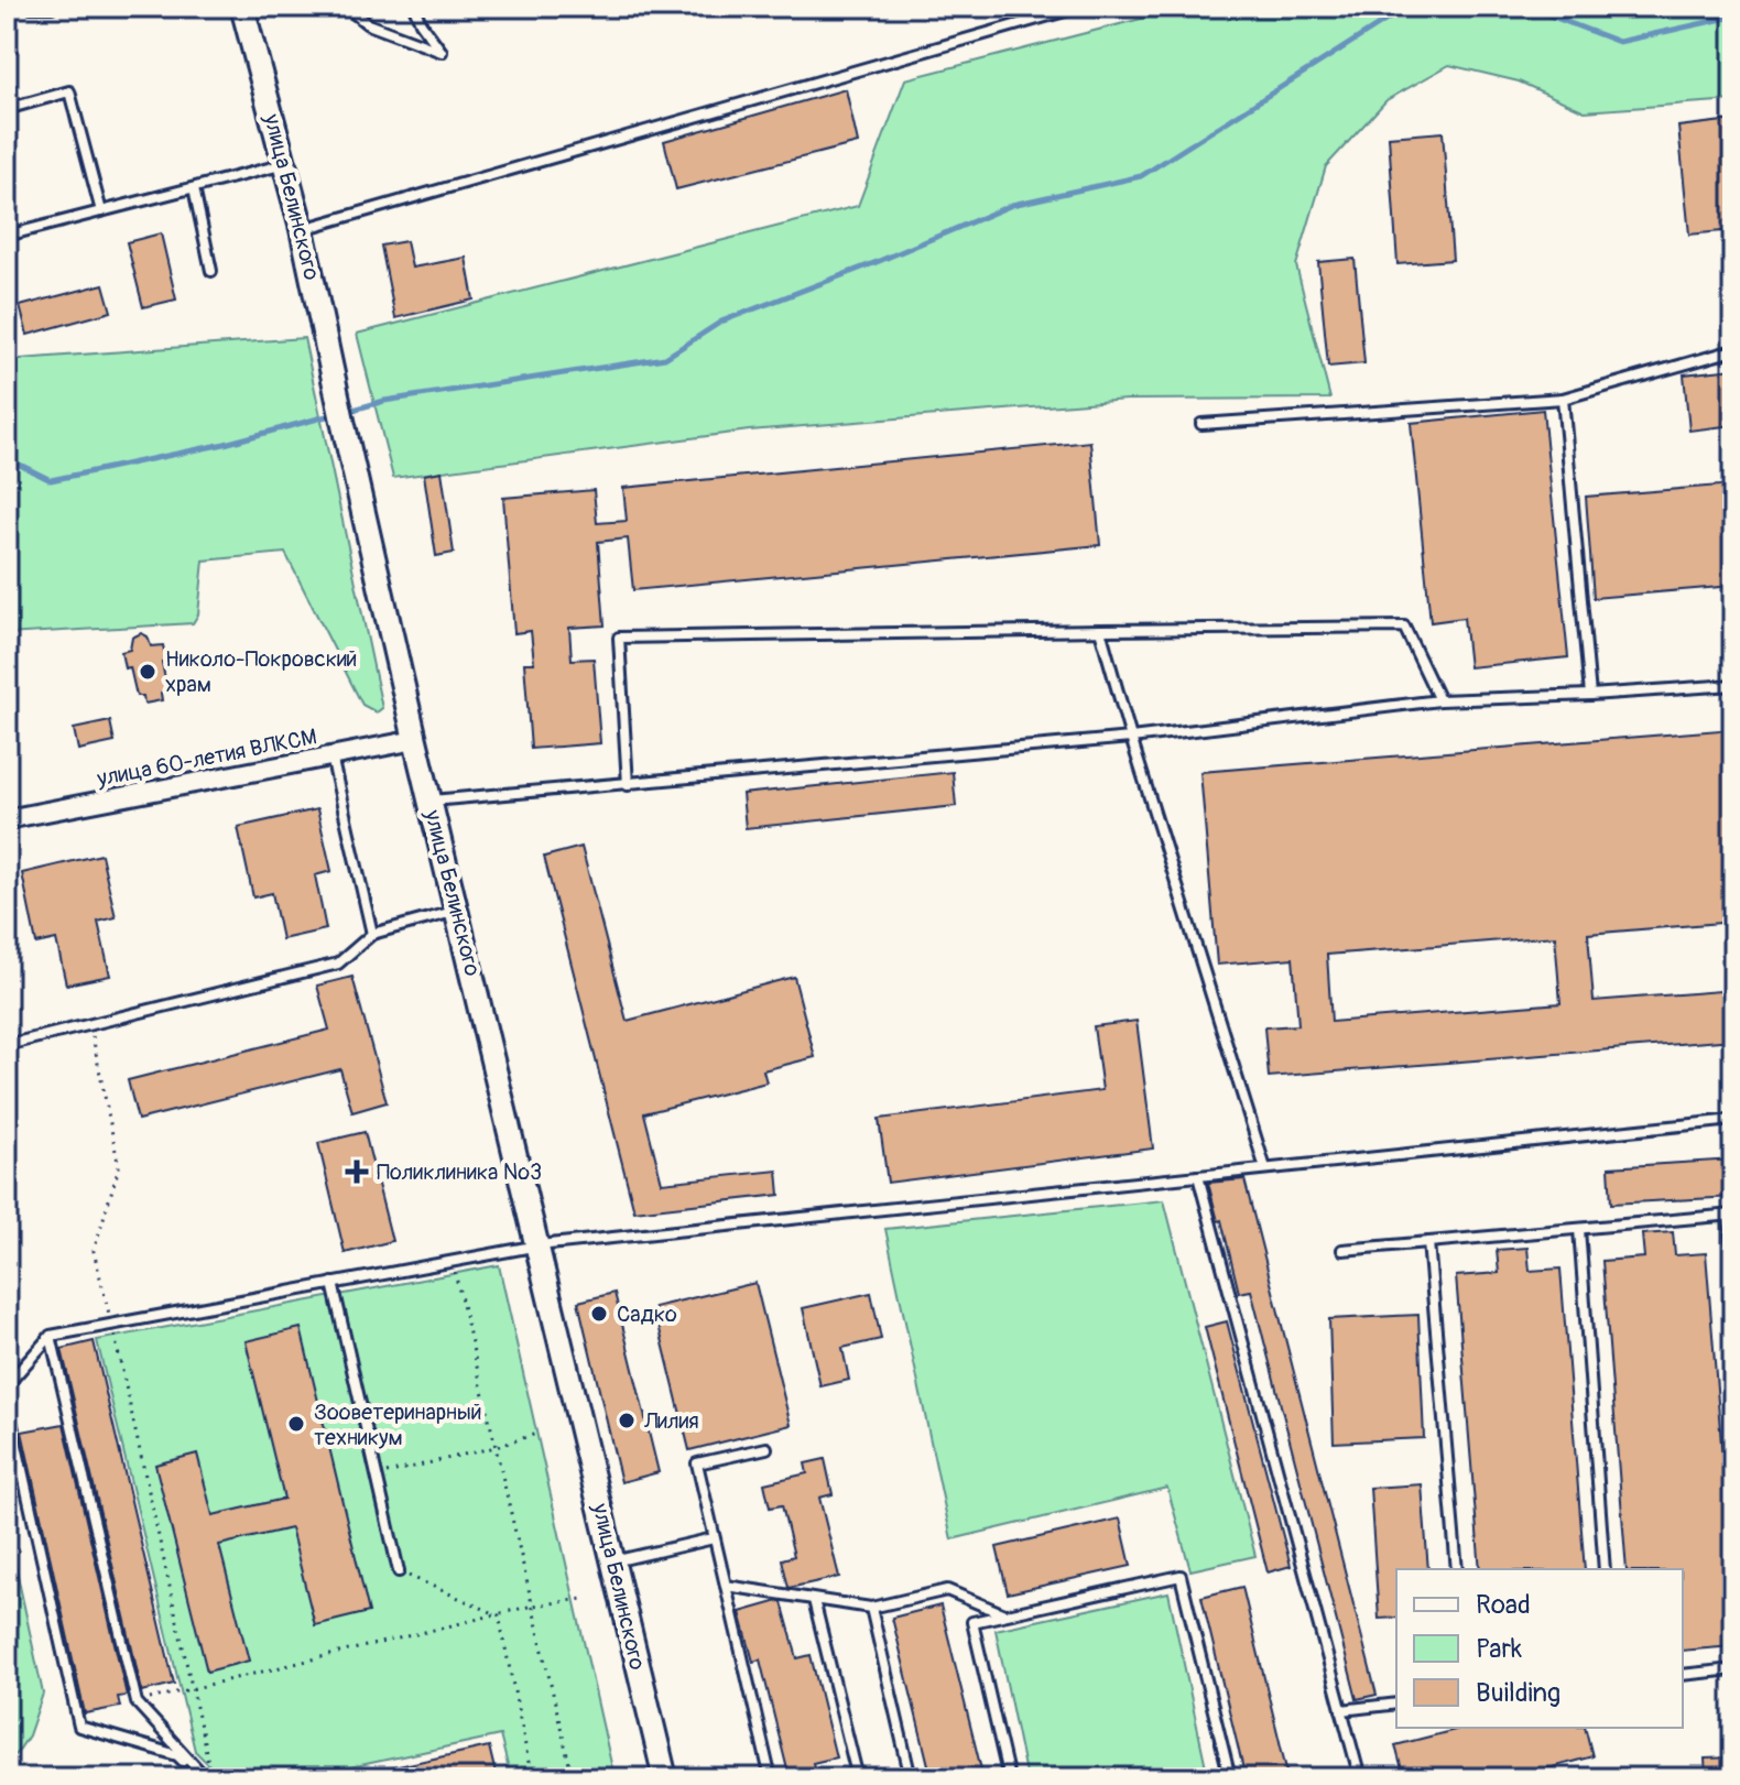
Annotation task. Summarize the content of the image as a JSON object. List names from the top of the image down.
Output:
{
  "streets": {
    "street": ["улица Белинского", "улица 60-летия ВЛКСМ"]
  },
  "crossings": [
    ["улица Белинского", "улица 60-летия ВЛКСМ"]
  ],
  "places": {
    "other": [
      "Николо-Покровский храм",
      "Садко",
      "Лилия",
      "Зооветеринарный техникум"
    ],
    "health": ["Поликлиника №3"]
  },
  "legend": ["Road", "Park", "Building"]
}
